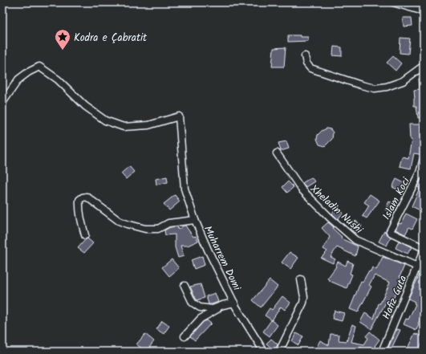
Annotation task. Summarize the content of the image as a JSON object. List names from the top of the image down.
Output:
{
  "streets": {
    "street": [
      "Islam Koci",
      "Xheladin Nushi",
      "Muharrem Domi",
      "Hafiz Guta"
    ]
  },
  "crossings": [
    ["Islam Koci", "Hafiz Guta"],
    ["Xheladin Nushi", "Hafiz Guta"]
  ],
  "places": {
    "place": ["Kodra e Çabratit"]
  }
}
